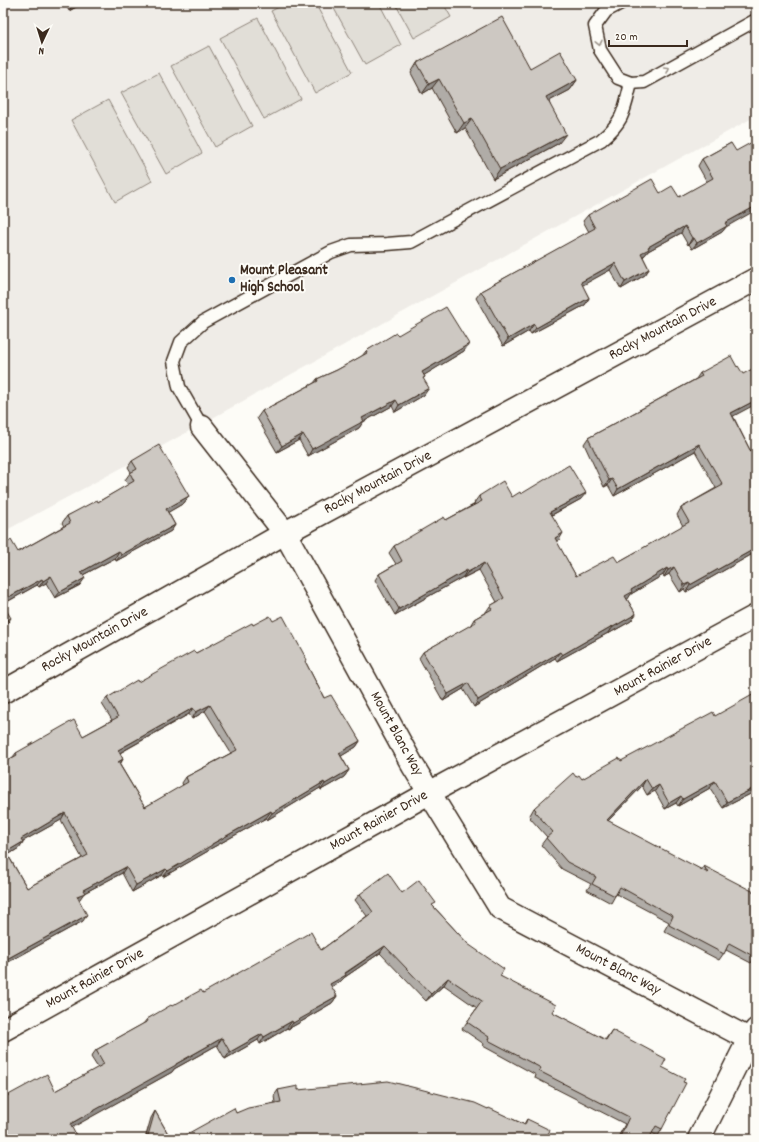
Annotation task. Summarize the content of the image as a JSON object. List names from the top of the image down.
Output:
{
  "streets": {
    "street": ["Rocky Mountain Drive", "Mount Rainier Drive", "Mount Blanc Way"]
  },
  "crossings": [
    ["Rocky Mountain Drive", "Mount Blanc Way"],
    ["Mount Rainier Drive", "Mount Blanc Way"]
  ],
  "places": ["Mount Pleasant High School"],
  "scale_bar": "20 m",
  "north": "bottom"
}
